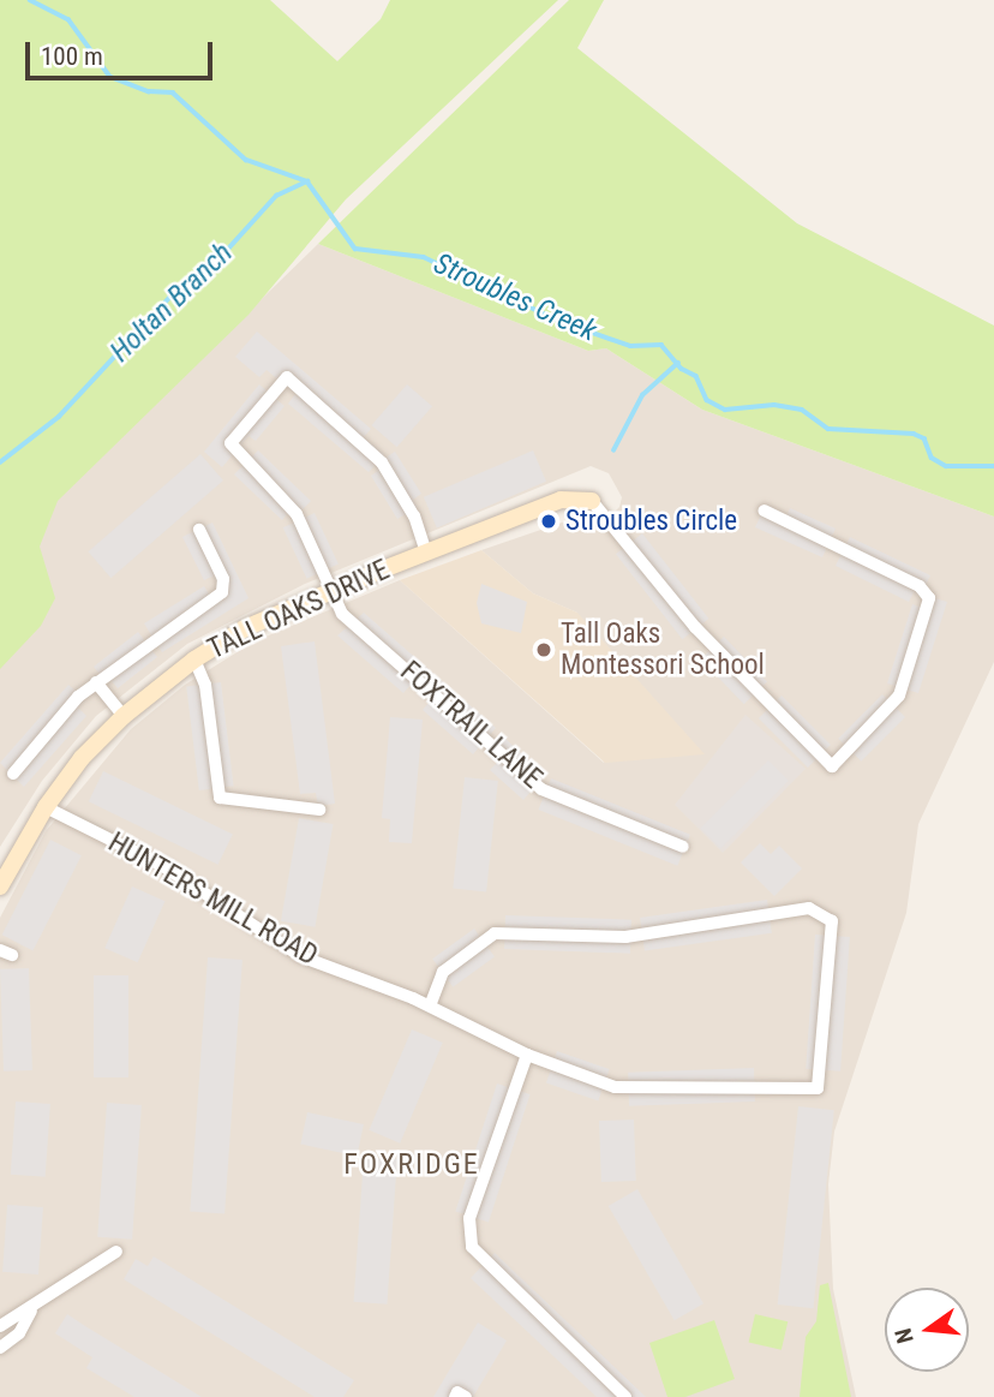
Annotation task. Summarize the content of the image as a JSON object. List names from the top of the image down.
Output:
{
  "streets": {
    "street": ["TALL OAKS DRIVE", "FOXTRAIL LANE", "HUNTERS MILL ROAD"]
  },
  "crossings": [
    ["TALL OAKS DRIVE", "FOXTRAIL LANE"],
    ["TALL OAKS DRIVE", "HUNTERS MILL ROAD"]
  ],
  "districts": ["FOXRIDGE"],
  "water": ["Stroubles Creek", "Holtan Branch"],
  "places": ["Stroubles Circle", "Tall Oaks Montessori School"],
  "scale_bar": "100 m",
  "north": "left"
}
